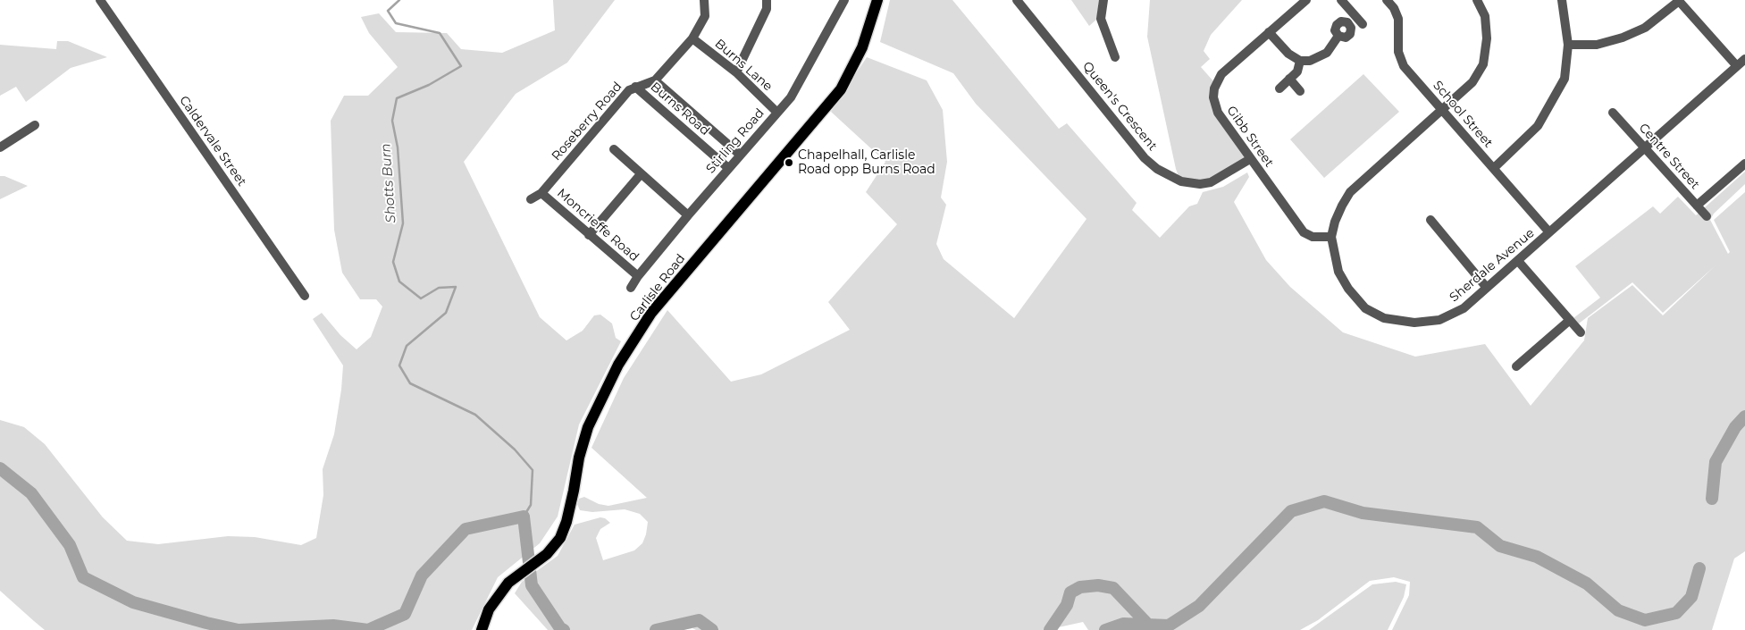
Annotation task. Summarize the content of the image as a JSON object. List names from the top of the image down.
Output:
{
  "streets": {
    "main road": ["Carlisle Road"],
    "street": [
      "Burns Lane",
      "Queen's Crescent",
      "Burns Road",
      "School Street",
      "Roseberry Road",
      "Gibb Street",
      "Caldervale Street",
      "Stirling Road",
      "Centre Street",
      "Moncrieffe Road",
      "Sherdale Avenue"
    ]
  },
  "crossings": [
    ["Burns Lane", "Roseberry Road"],
    ["Burns Lane", "Stirling Road"],
    ["Queen's Crescent", "Gibb Street"],
    ["Burns Road", "Roseberry Road"],
    ["Burns Road", "Stirling Road"],
    ["School Street", "Sherdale Avenue"],
    ["Roseberry Road", "Moncrieffe Road"],
    ["Gibb Street", "Sherdale Avenue"],
    ["Stirling Road", "Moncrieffe Road"],
    ["Centre Street", "Sherdale Avenue"]
  ],
  "water": ["Shotts Burn"],
  "places": ["Chapelhall, Carlisle Road opp Burns Road"]
}
